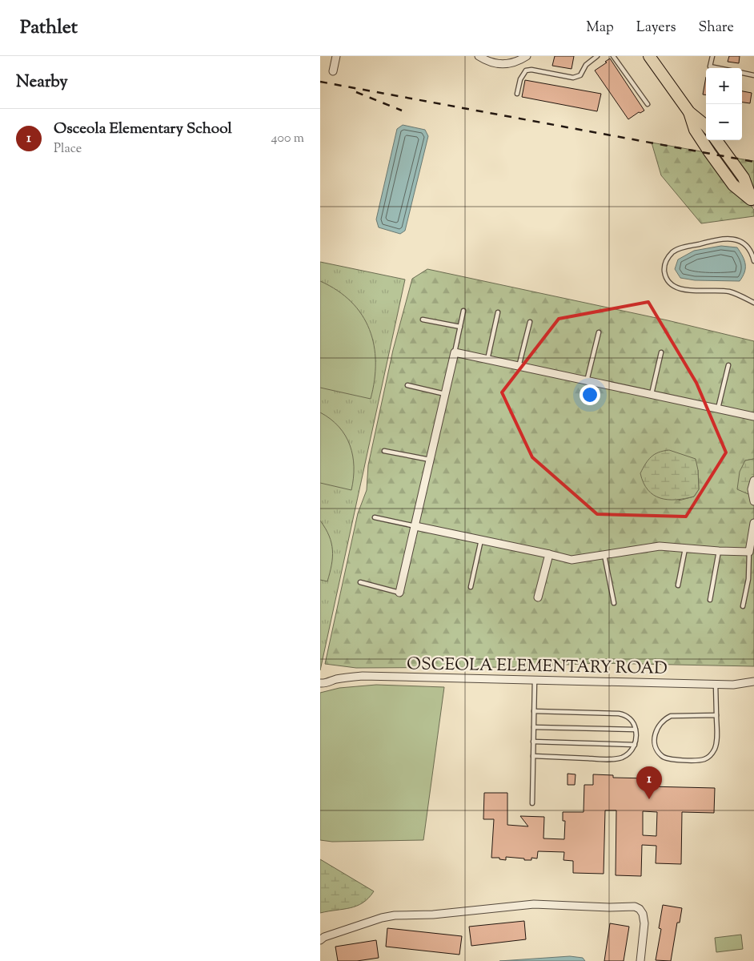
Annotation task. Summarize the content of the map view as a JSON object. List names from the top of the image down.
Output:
{
  "streets": {
    "street": ["OSCEOLA ELEMENTARY ROAD"]
  },
  "page": {
    "header": "Pathlet",
    "nav": ["Map", "Layers", "Share"],
    "heading": "Nearby",
    "map_buttons": ["+", "−"],
    "list": [
      {
        "mark": "1",
        "name": "Osceola Elementary School",
        "note": "Place",
        "value": "400 m"
      }
    ],
    "pins": "1"
  }
}
